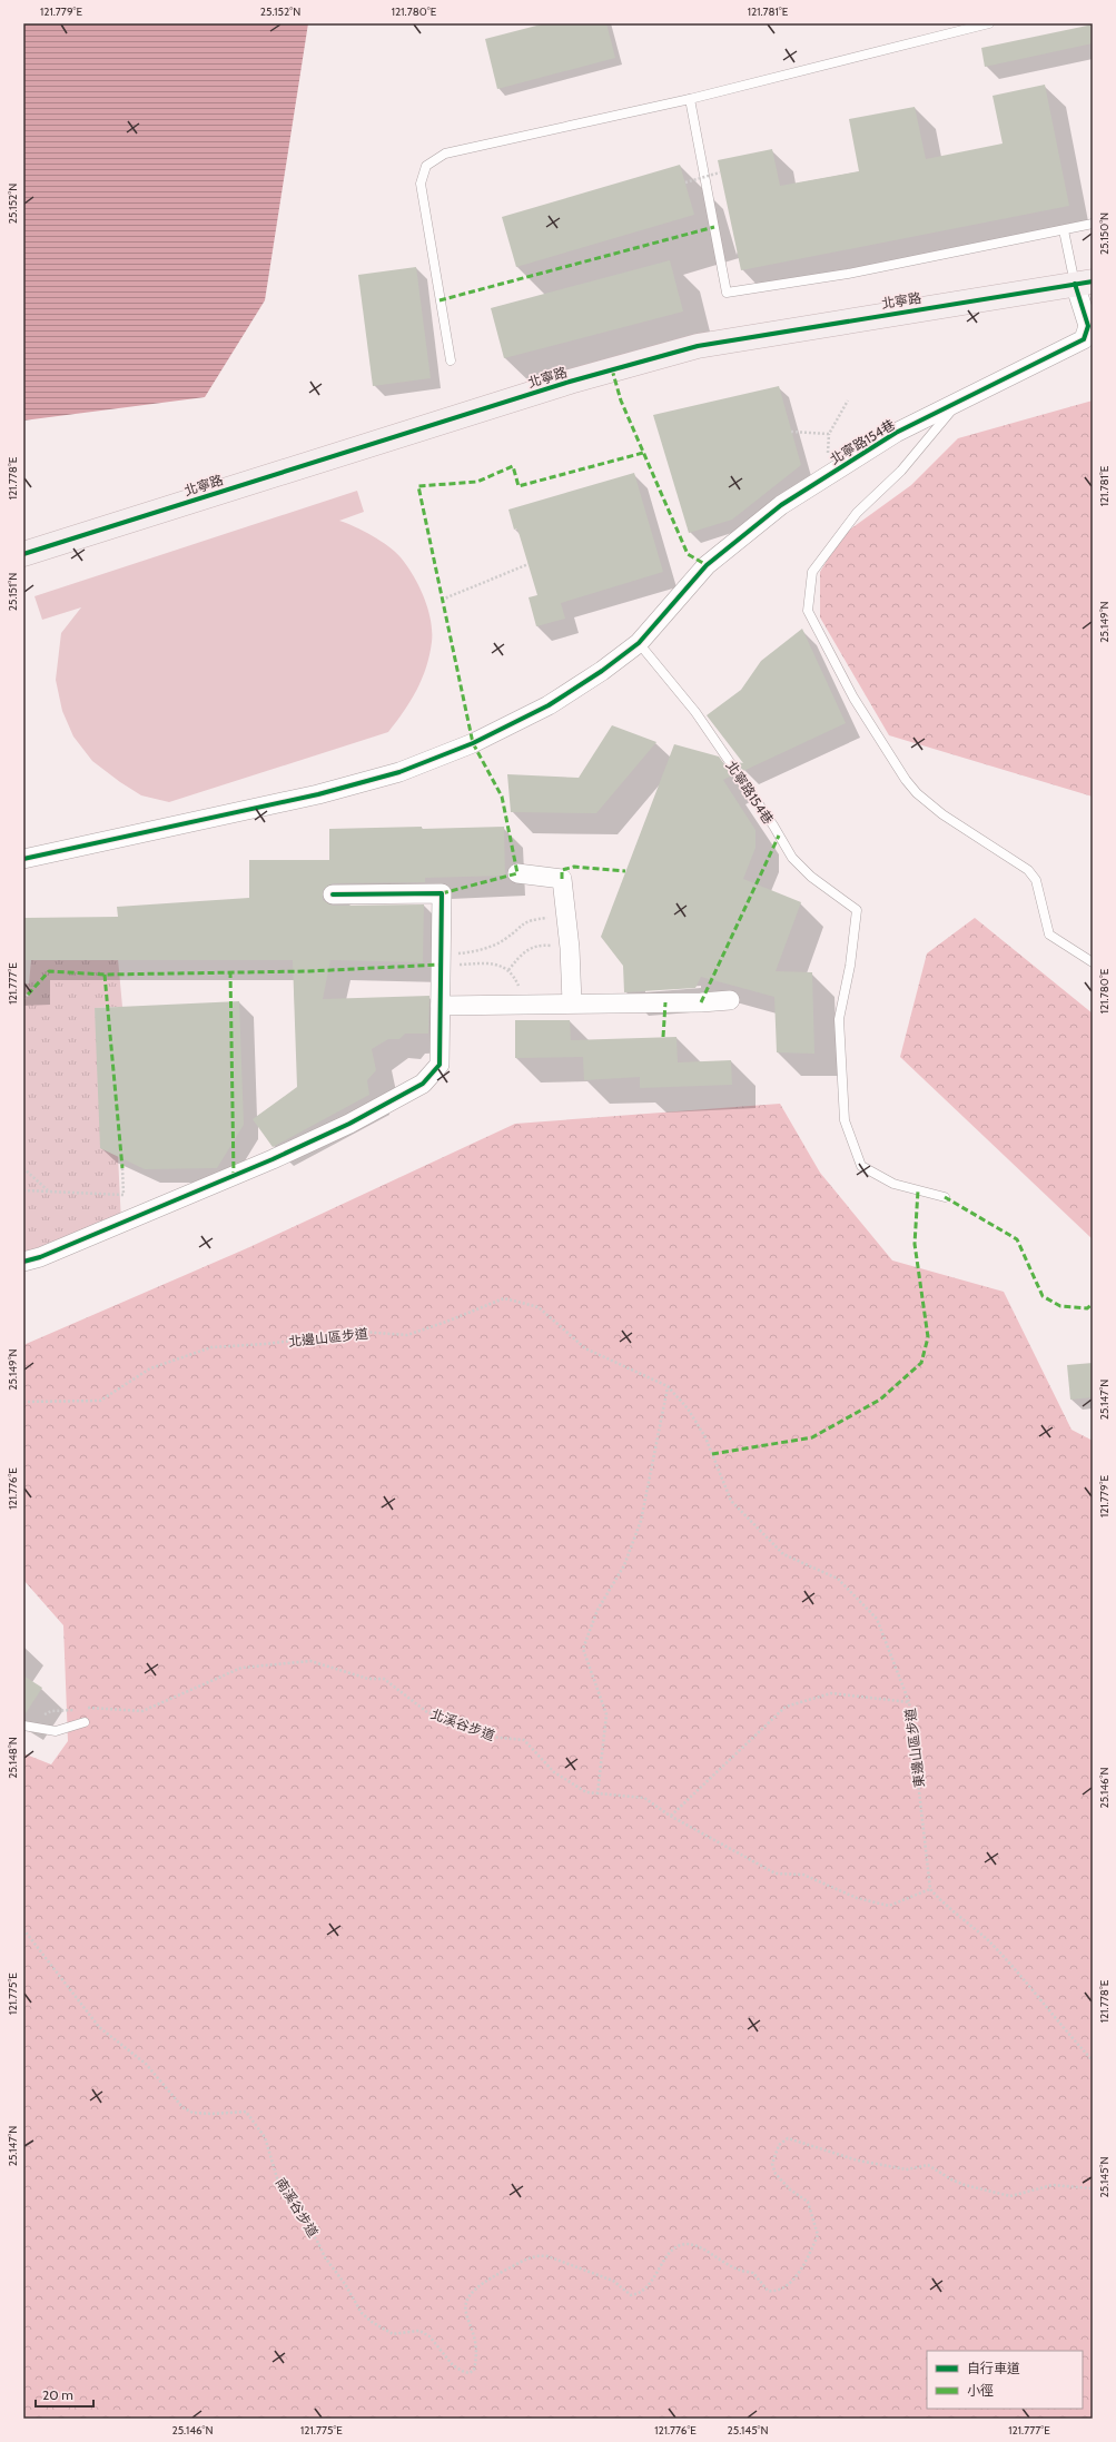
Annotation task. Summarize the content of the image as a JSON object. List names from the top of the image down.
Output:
{
  "streets": {
    "main road": ["北寧路"],
    "street": ["北寧路154巷"],
    "path": [
      "北邊山區步道",
      "北溪谷步道",
      "東邊山區步道",
      "南溪谷步道"
    ]
  },
  "crossings": [
    ["北寧路", "北寧路154巷"],
    ["北邊山區步道", "東邊山區步道"],
    ["北溪谷步道", "東邊山區步道"]
  ],
  "legend": ["自行車道", "小徑"],
  "scale_bar": "20 m",
  "coordinates": [
    "121.779°E",
    "25.152°N",
    "121.780°E",
    "121.781°E",
    "25.150°N",
    "121.778°E",
    "25.151°N",
    "25.149°N",
    "121.777°E",
    "25.147°N",
    "121.776°E",
    "25.148°N",
    "25.146°N",
    "121.775°E",
    "25.145°N"
  ]
}
